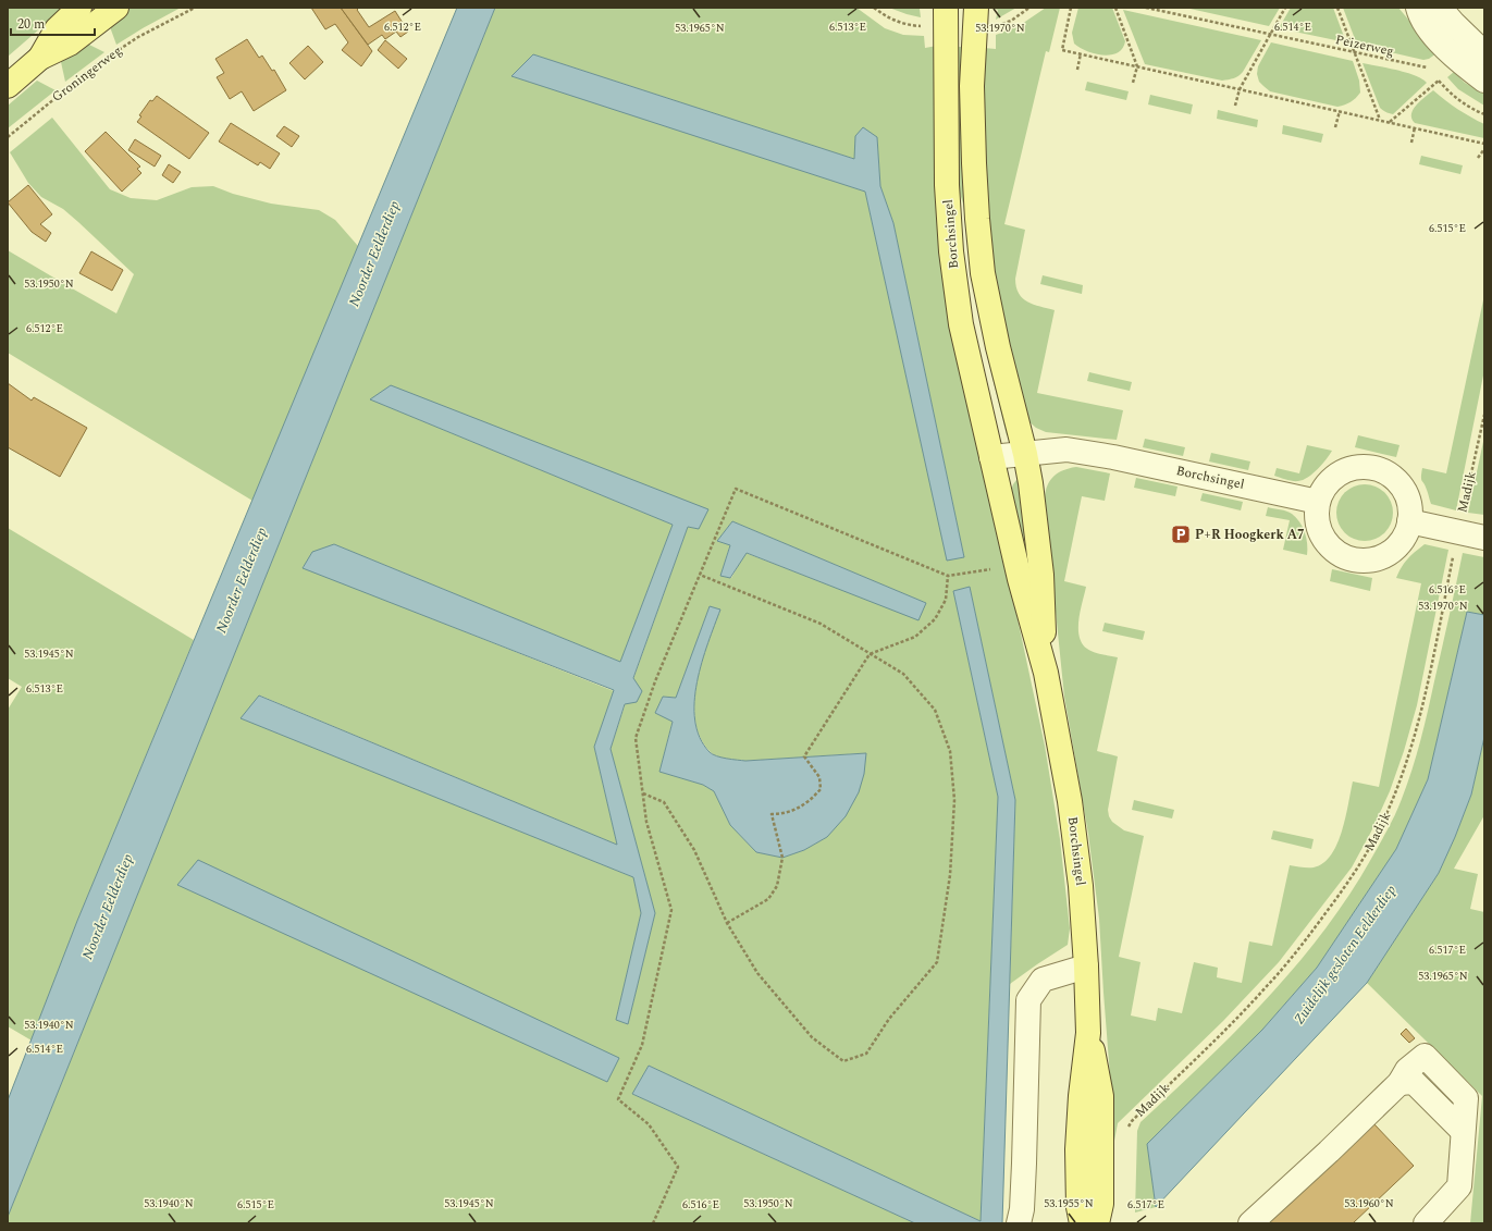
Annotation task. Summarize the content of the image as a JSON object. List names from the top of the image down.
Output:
{
  "streets": {
    "main road": ["Borchsingel"],
    "path": ["Peizerweg", "Groningerweg", "Madijk"]
  },
  "water": ["Noorder Eelderdiep", "Zuidelijk gesloten Eelderdiep"],
  "places": {
    "parking": ["P+R Hoogkerk A7"]
  },
  "scale_bar": "20 m",
  "coordinates": [
    "6.512°E",
    "6.513°E",
    "6.514°E",
    "53.1965°N",
    "53.1970°N",
    "6.515°E",
    "53.1950°N",
    "6.516°E",
    "53.1945°N",
    "6.517°E",
    "53.1940°N",
    "53.1955°N",
    "53.1960°N"
  ]
}
